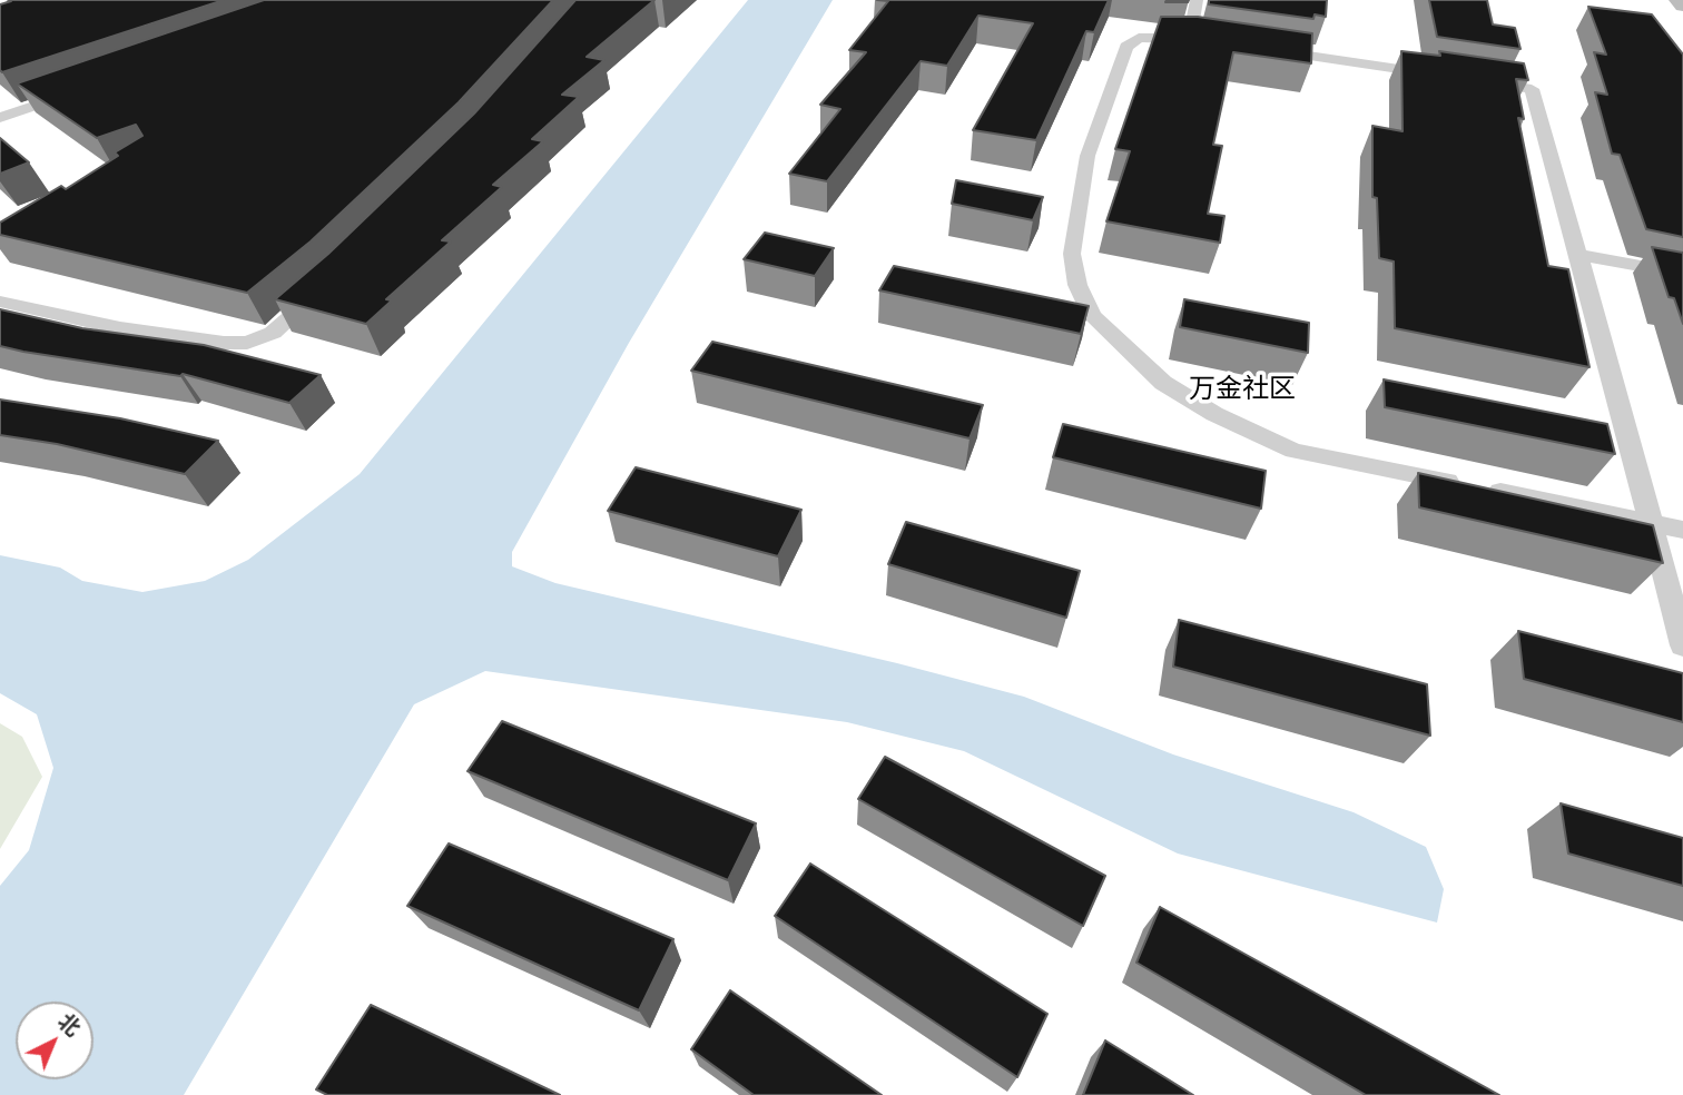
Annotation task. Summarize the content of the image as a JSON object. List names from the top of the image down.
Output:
{
  "districts": ["万金社区"],
  "north": "top right"
}
